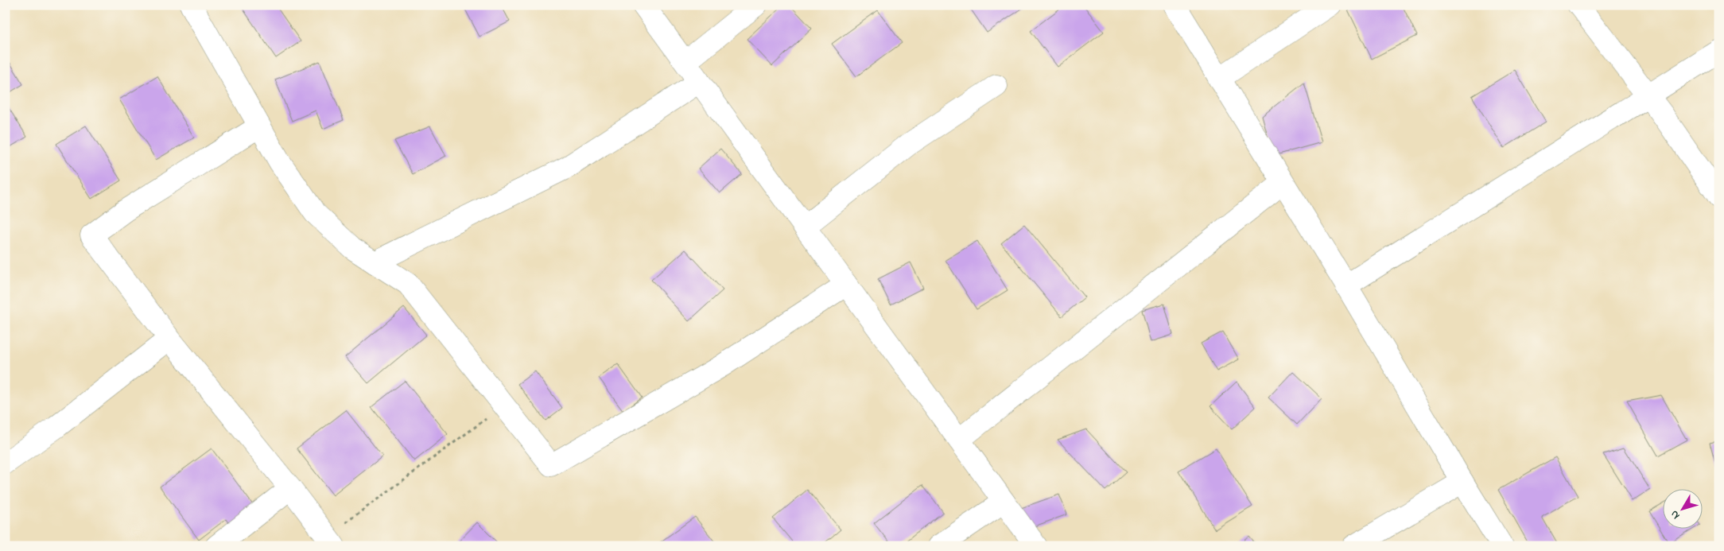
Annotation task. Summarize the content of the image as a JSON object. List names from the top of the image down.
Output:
{
  "north": "bottom left"
}
